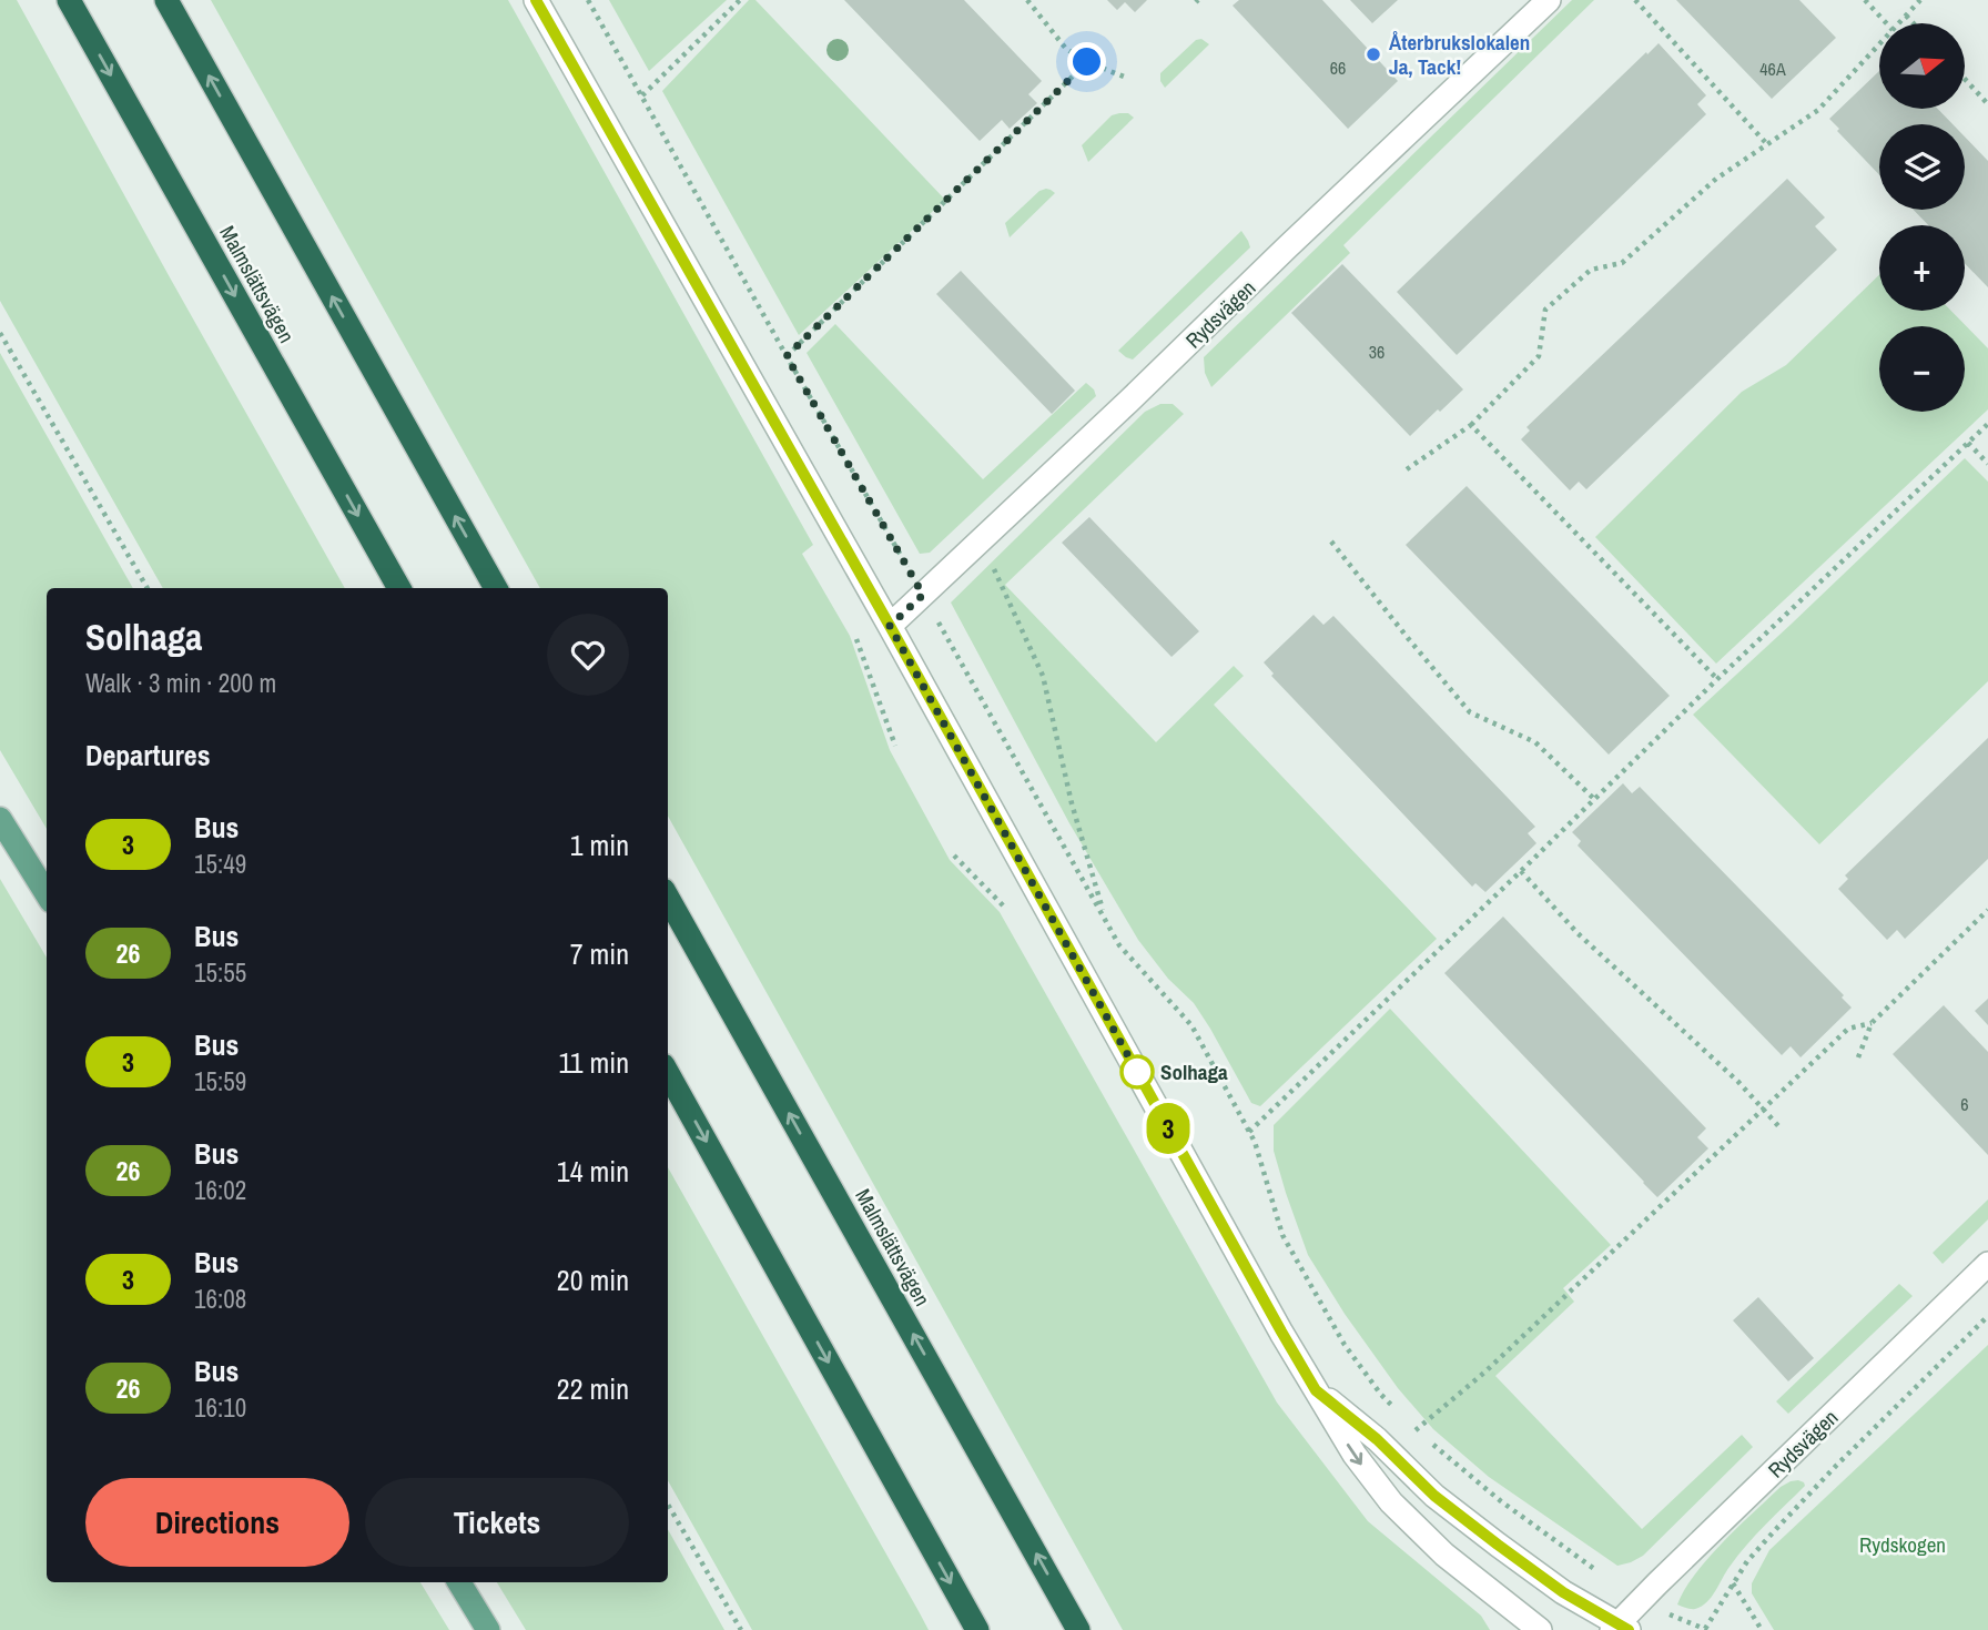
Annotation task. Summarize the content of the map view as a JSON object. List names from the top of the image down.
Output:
{
  "streets": {
    "highway": ["Malmslättsvägen"],
    "street": ["Rydsvägen"]
  },
  "parks": ["Rydskogen"],
  "places": ["Återbrukslokalen Ja, Tack!", "Solhaga"],
  "lines": ["bus line 3"],
  "house_numbers": [
    "66",
    "46A",
    "36",
    "6"
  ],
  "north": "right",
  "page": {
    "on_map": "3",
    "map_buttons": ["+", "−"],
    "heading": [
      ["Solhaga", "Walk · 3 min · 200 m"],
      "Departures"
    ],
    "list": [
      {
        "mark": "3",
        "name": "Bus",
        "note": "15:49",
        "value": "1 min"
      },
      {
        "mark": "26",
        "name": "Bus",
        "note": "15:55",
        "value": "7 min"
      },
      {
        "mark": "3",
        "name": "Bus",
        "note": "15:59",
        "value": "11 min"
      },
      {
        "mark": "26",
        "name": "Bus",
        "note": "16:02",
        "value": "14 min"
      },
      {
        "mark": "3",
        "name": "Bus",
        "note": "16:08",
        "value": "20 min"
      },
      {
        "mark": "26",
        "name": "Bus",
        "note": "16:10",
        "value": "22 min"
      }
    ],
    "buttons": ["Directions", "Tickets"]
  }
}
